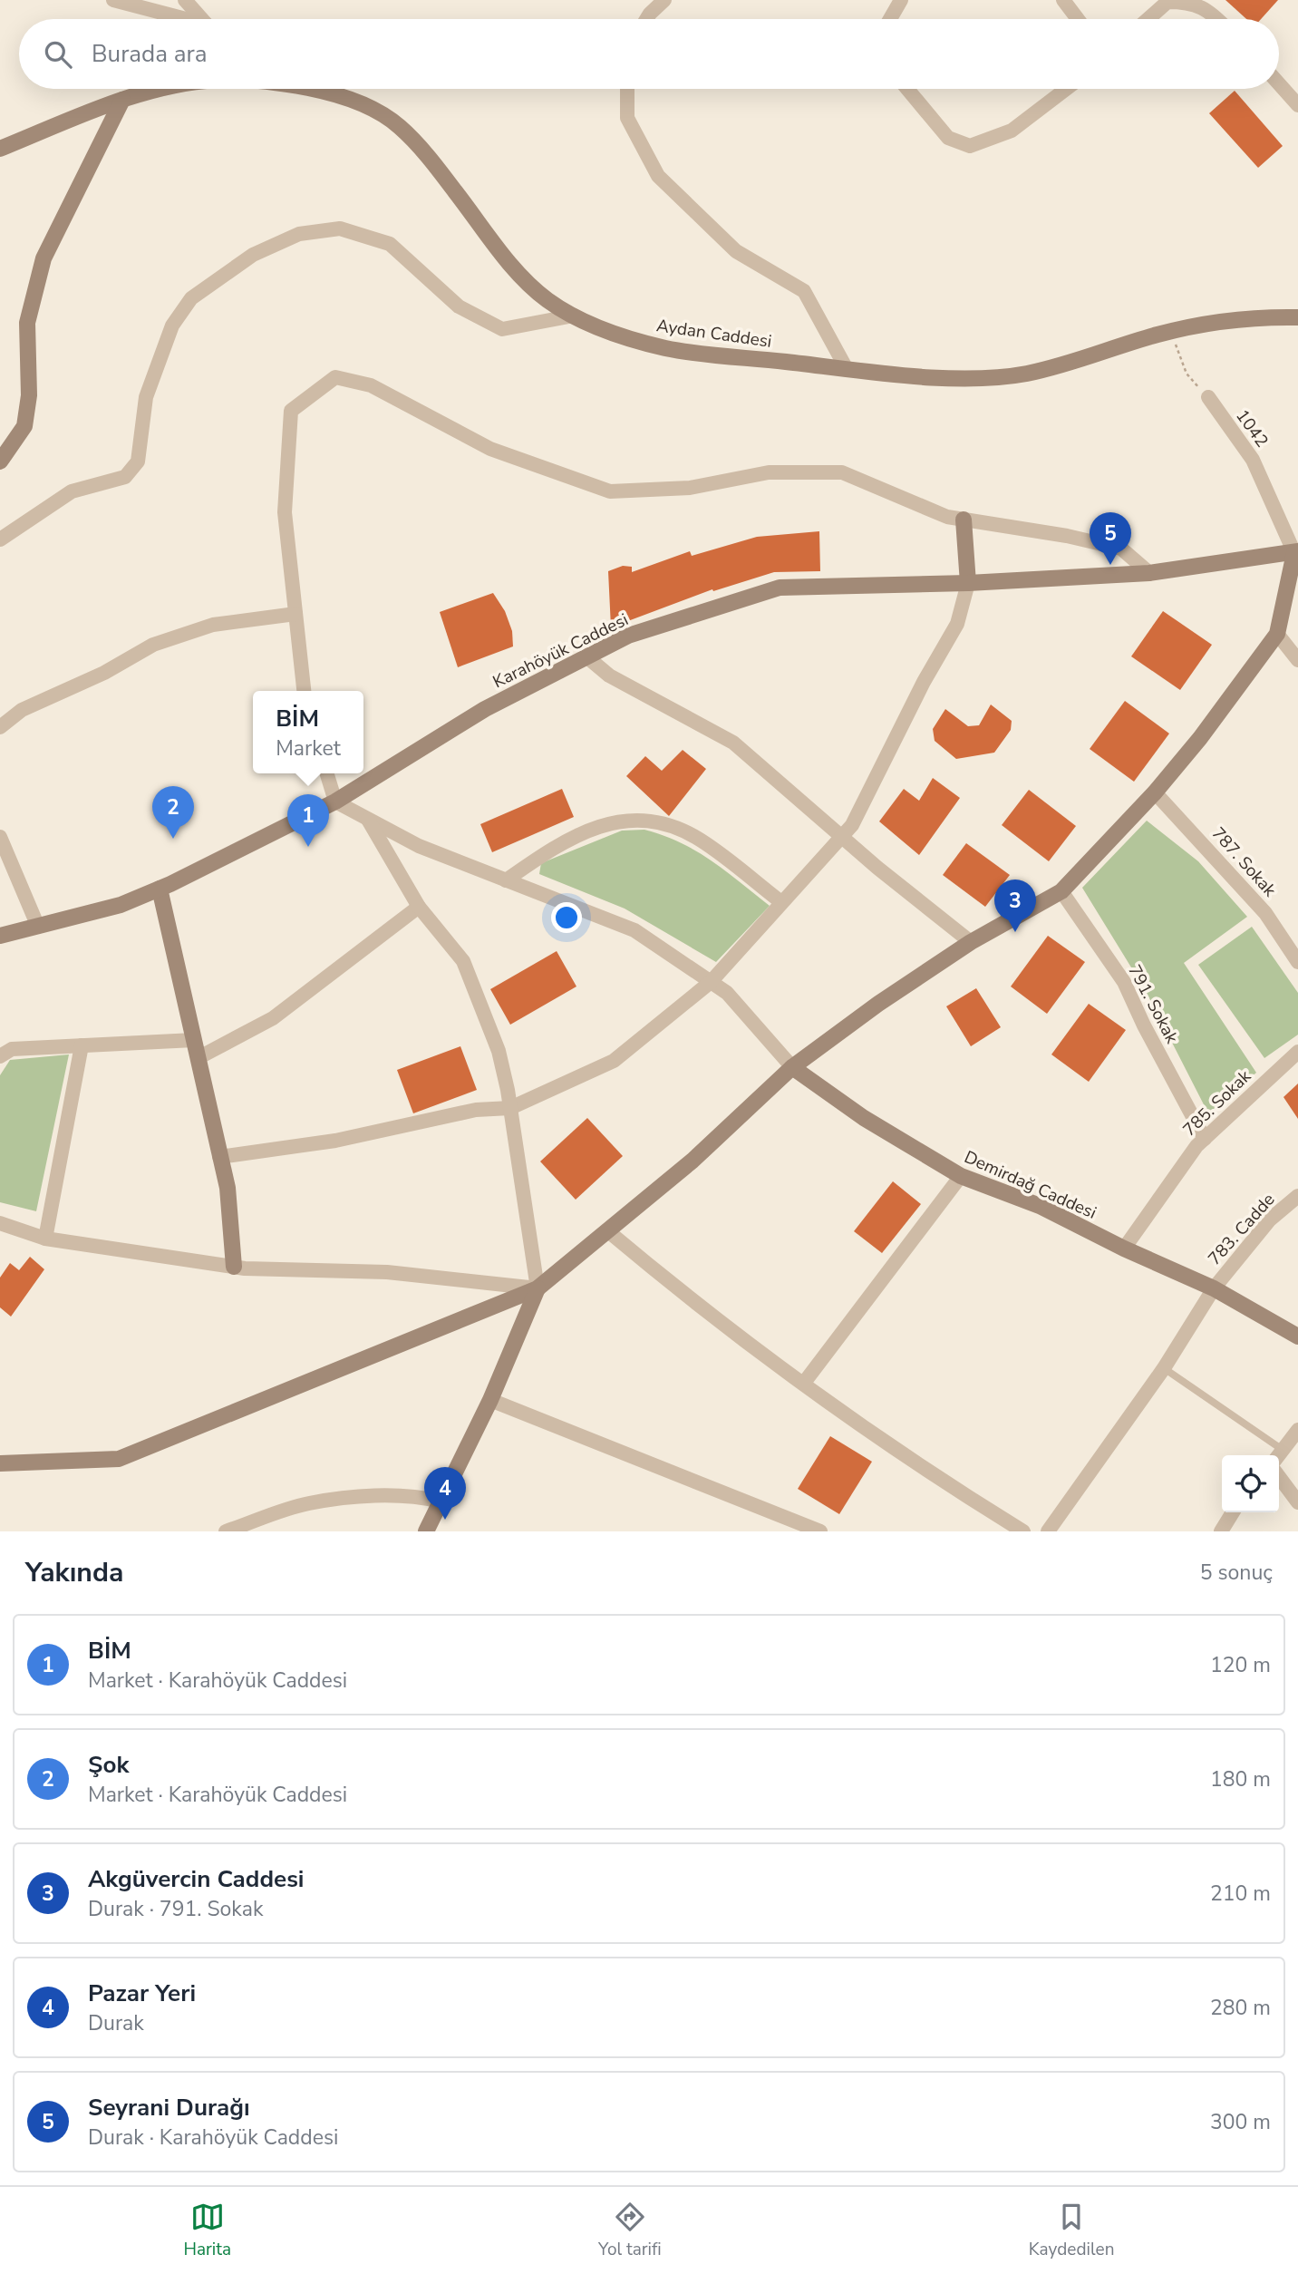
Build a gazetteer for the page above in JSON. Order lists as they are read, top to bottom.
{
  "streets": {
    "street": [
      "Aydan Caddesi",
      "1042",
      "Karahöyük Caddesi",
      "787. Sokak",
      "791. Sokak",
      "785. Sokak",
      "Demirdağ Caddesi",
      "783. Cadde"
    ]
  },
  "crossings": [
    ["1042", "Karahöyük Caddesi"],
    ["791. Sokak", "785. Sokak"],
    ["785. Sokak", "Demirdağ Caddesi"],
    ["Demirdağ Caddesi", "783. Cadde"]
  ],
  "page": {
    "search": "Burada ara",
    "pins": [
      "5",
      "2",
      "1",
      "3",
      "4"
    ],
    "popup": ["BİM", "Market"],
    "heading": ["Yakında", "5 sonuç"],
    "list": [
      {
        "mark": "1",
        "name": "BİM",
        "note": "Market · Karahöyük Caddesi",
        "value": "120 m"
      },
      {
        "mark": "2",
        "name": "Şok",
        "note": "Market · Karahöyük Caddesi",
        "value": "180 m"
      },
      {
        "mark": "3",
        "name": "Akgüvercin Caddesi",
        "note": "Durak · 791. Sokak",
        "value": "210 m"
      },
      {
        "mark": "4",
        "name": "Pazar Yeri",
        "note": "Durak",
        "value": "280 m"
      },
      {
        "mark": "5",
        "name": "Seyrani Durağı",
        "note": "Durak · Karahöyük Caddesi",
        "value": "300 m"
      }
    ],
    "nav": ["Harita", "Yol tarifi", "Kaydedilen"]
  }
}
